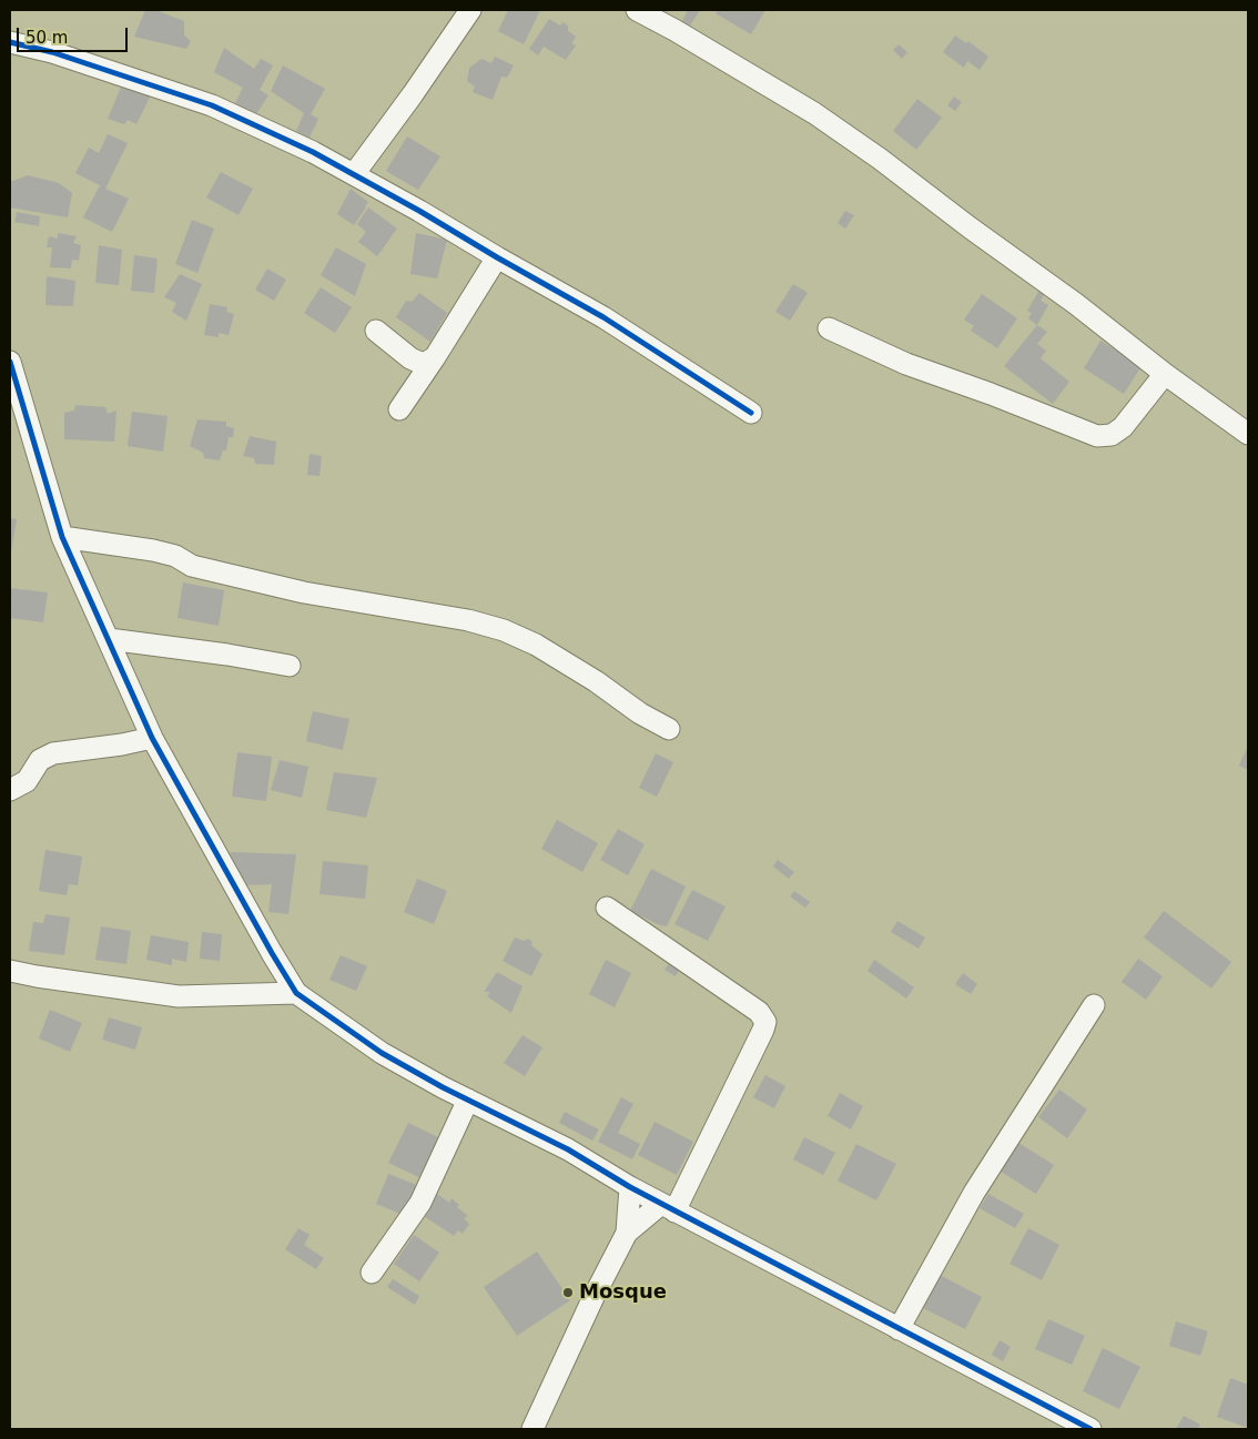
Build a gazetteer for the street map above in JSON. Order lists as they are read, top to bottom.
{
  "places": ["Mosque"],
  "scale_bar": "50 m"
}
